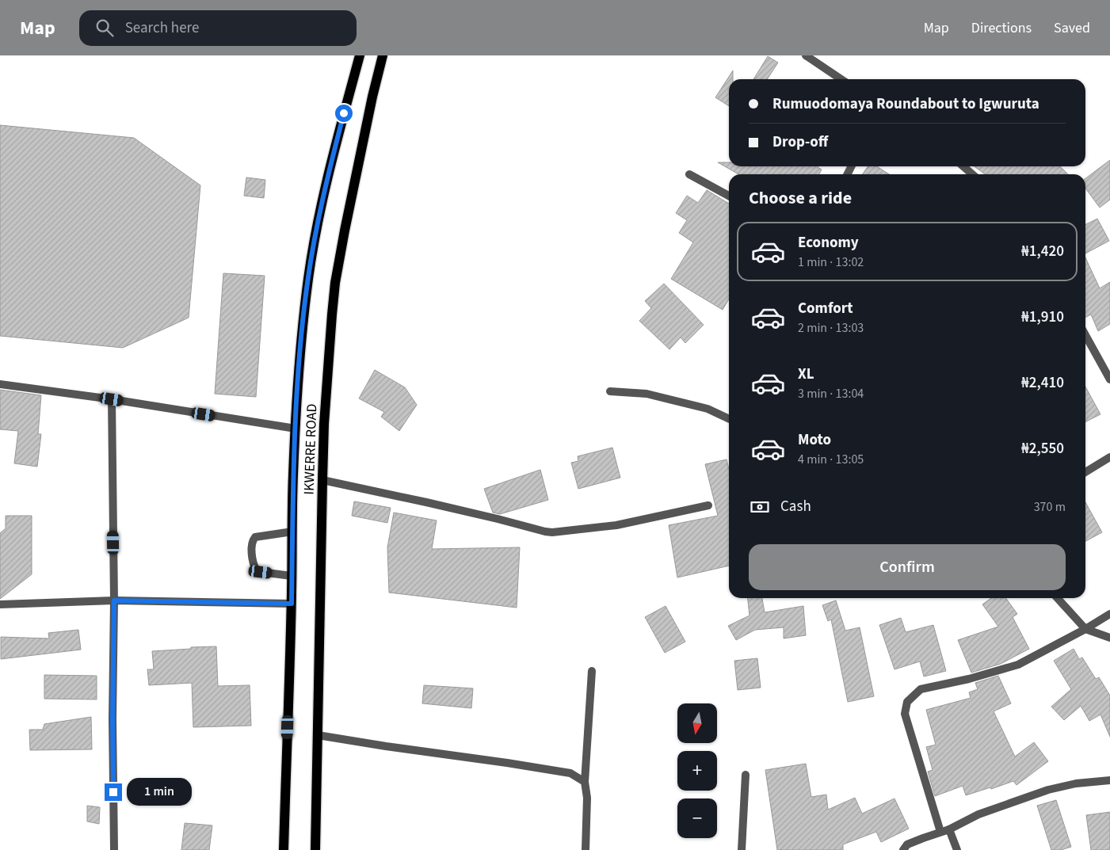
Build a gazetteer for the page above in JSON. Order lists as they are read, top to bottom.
{
  "streets": {
    "main road": ["IKWERRE ROAD"]
  },
  "north": "bottom",
  "page": {
    "header": "Map",
    "search": "Search here",
    "nav": ["Map", "Directions", "Saved"],
    "banner": ["Rumuodomaya Roundabout to Igwuruta", "Drop-off"],
    "heading": "Choose a ride",
    "list": [
      {
        "name": "Economy",
        "note": "1 min · 13:02",
        "value": "₦1,420"
      },
      {
        "name": "Comfort",
        "note": "2 min · 13:03",
        "value": "₦1,910"
      },
      {
        "name": "XL",
        "note": "3 min · 13:04",
        "value": "₦2,410"
      },
      {
        "name": "Moto",
        "note": "4 min · 13:05",
        "value": "₦2,550"
      }
    ],
    "pay": ["Cash", "370 m"],
    "buttons": "Confirm",
    "map_buttons": ["+", "−"],
    "bubble": "1 min"
  }
}
